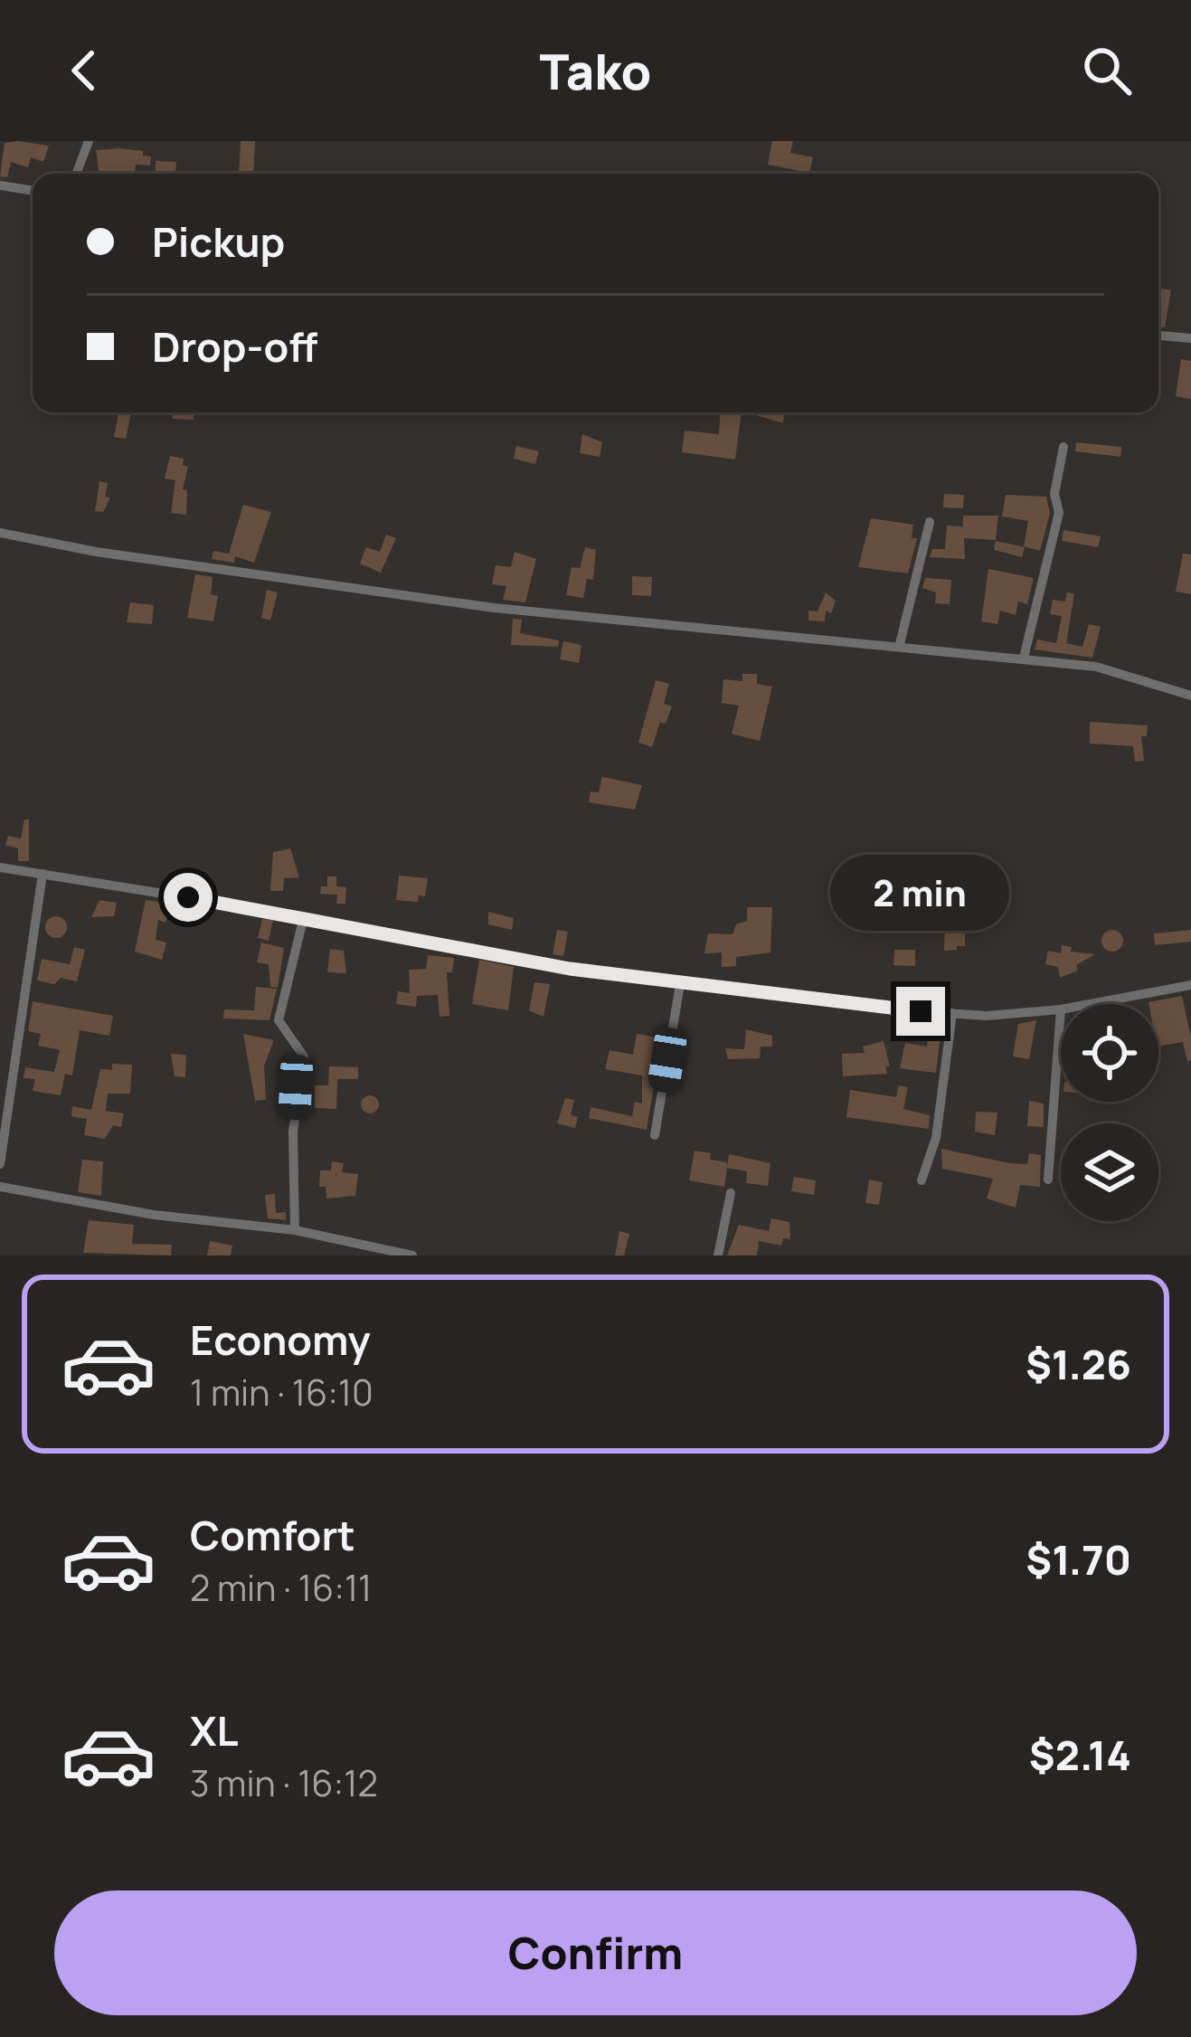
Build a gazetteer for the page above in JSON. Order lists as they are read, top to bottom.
{
  "page": {
    "header": "Tako",
    "banner": ["Pickup", "Drop-off"],
    "bubble": "2 min",
    "list": [
      {
        "name": "Economy",
        "note": "1 min · 16:10",
        "value": "$1.26"
      },
      {
        "name": "Comfort",
        "note": "2 min · 16:11",
        "value": "$1.70"
      },
      {
        "name": "XL",
        "note": "3 min · 16:12",
        "value": "$2.14"
      }
    ],
    "buttons": "Confirm"
  }
}
